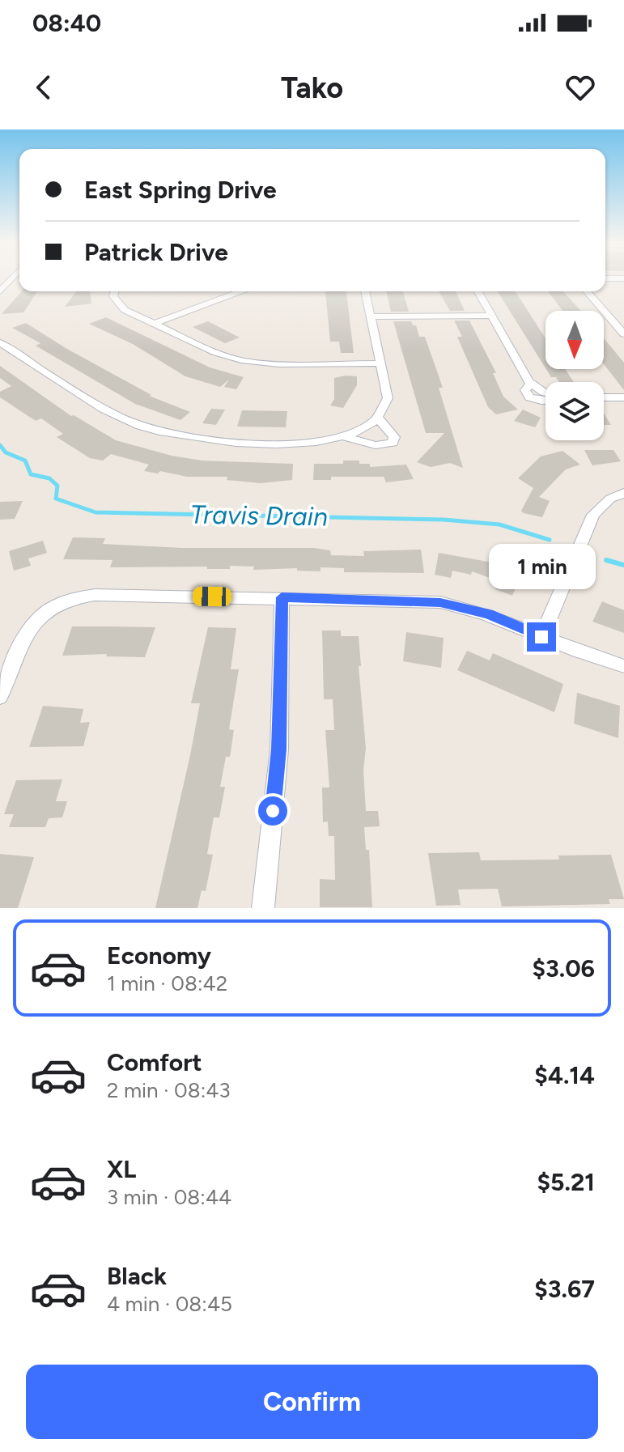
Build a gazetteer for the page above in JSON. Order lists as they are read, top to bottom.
{
  "water": ["Travis Drain"],
  "north": "bottom",
  "page": {
    "status": "08:40",
    "header": "Tako",
    "banner": ["East Spring Drive", "Patrick Drive"],
    "bubble": "1 min",
    "list": [
      {
        "name": "Economy",
        "note": "1 min · 08:42",
        "value": "$3.06"
      },
      {
        "name": "Comfort",
        "note": "2 min · 08:43",
        "value": "$4.14"
      },
      {
        "name": "XL",
        "note": "3 min · 08:44",
        "value": "$5.21"
      },
      {
        "name": "Black",
        "note": "4 min · 08:45",
        "value": "$3.67"
      }
    ],
    "buttons": "Confirm"
  }
}
